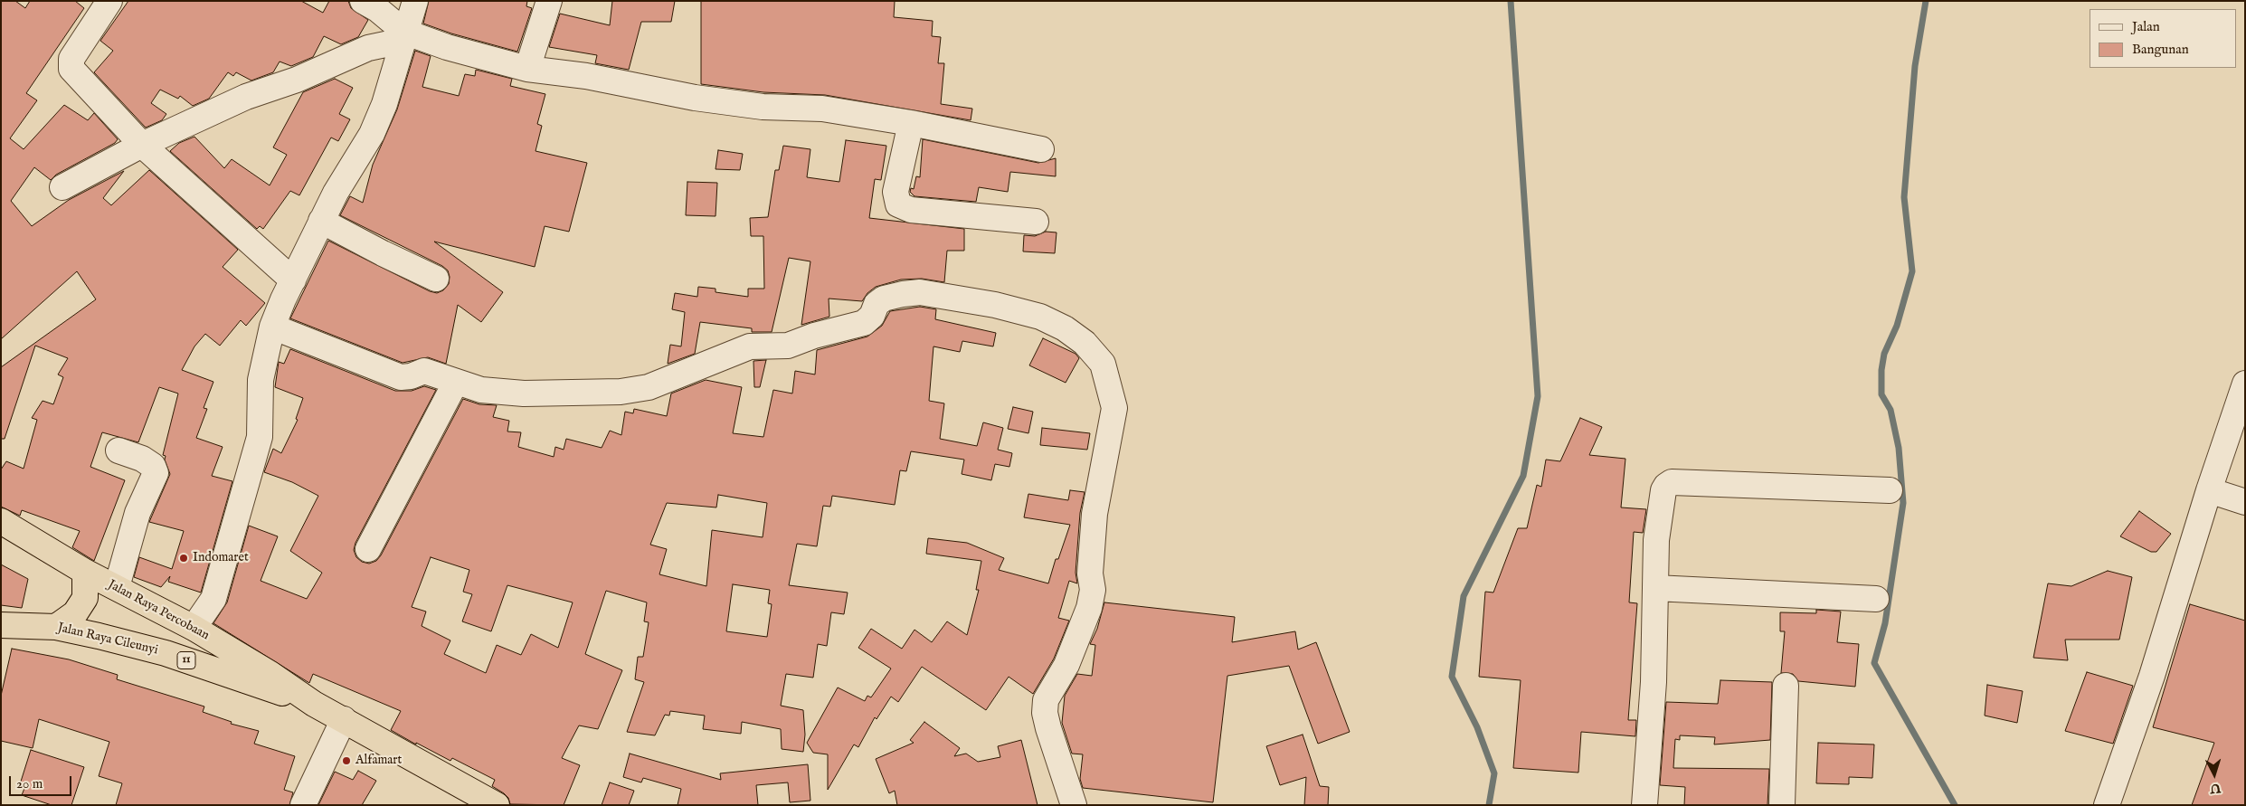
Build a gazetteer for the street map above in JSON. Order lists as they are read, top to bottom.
{
  "streets": {
    "highway": ["Jalan Raya Percobaan", "Jalan Raya Cileunyi", "11"]
  },
  "crossings": [
    ["Jalan Raya Percobaan", "Jalan Raya Cileunyi"],
    ["Jalan Raya Percobaan", "11"],
    ["Jalan Raya Cileunyi", "11"]
  ],
  "places": ["Indomaret", "Alfamart"],
  "legend": ["Jalan", "Bangunan"],
  "scale_bar": "20 m",
  "north": "bottom"
}
